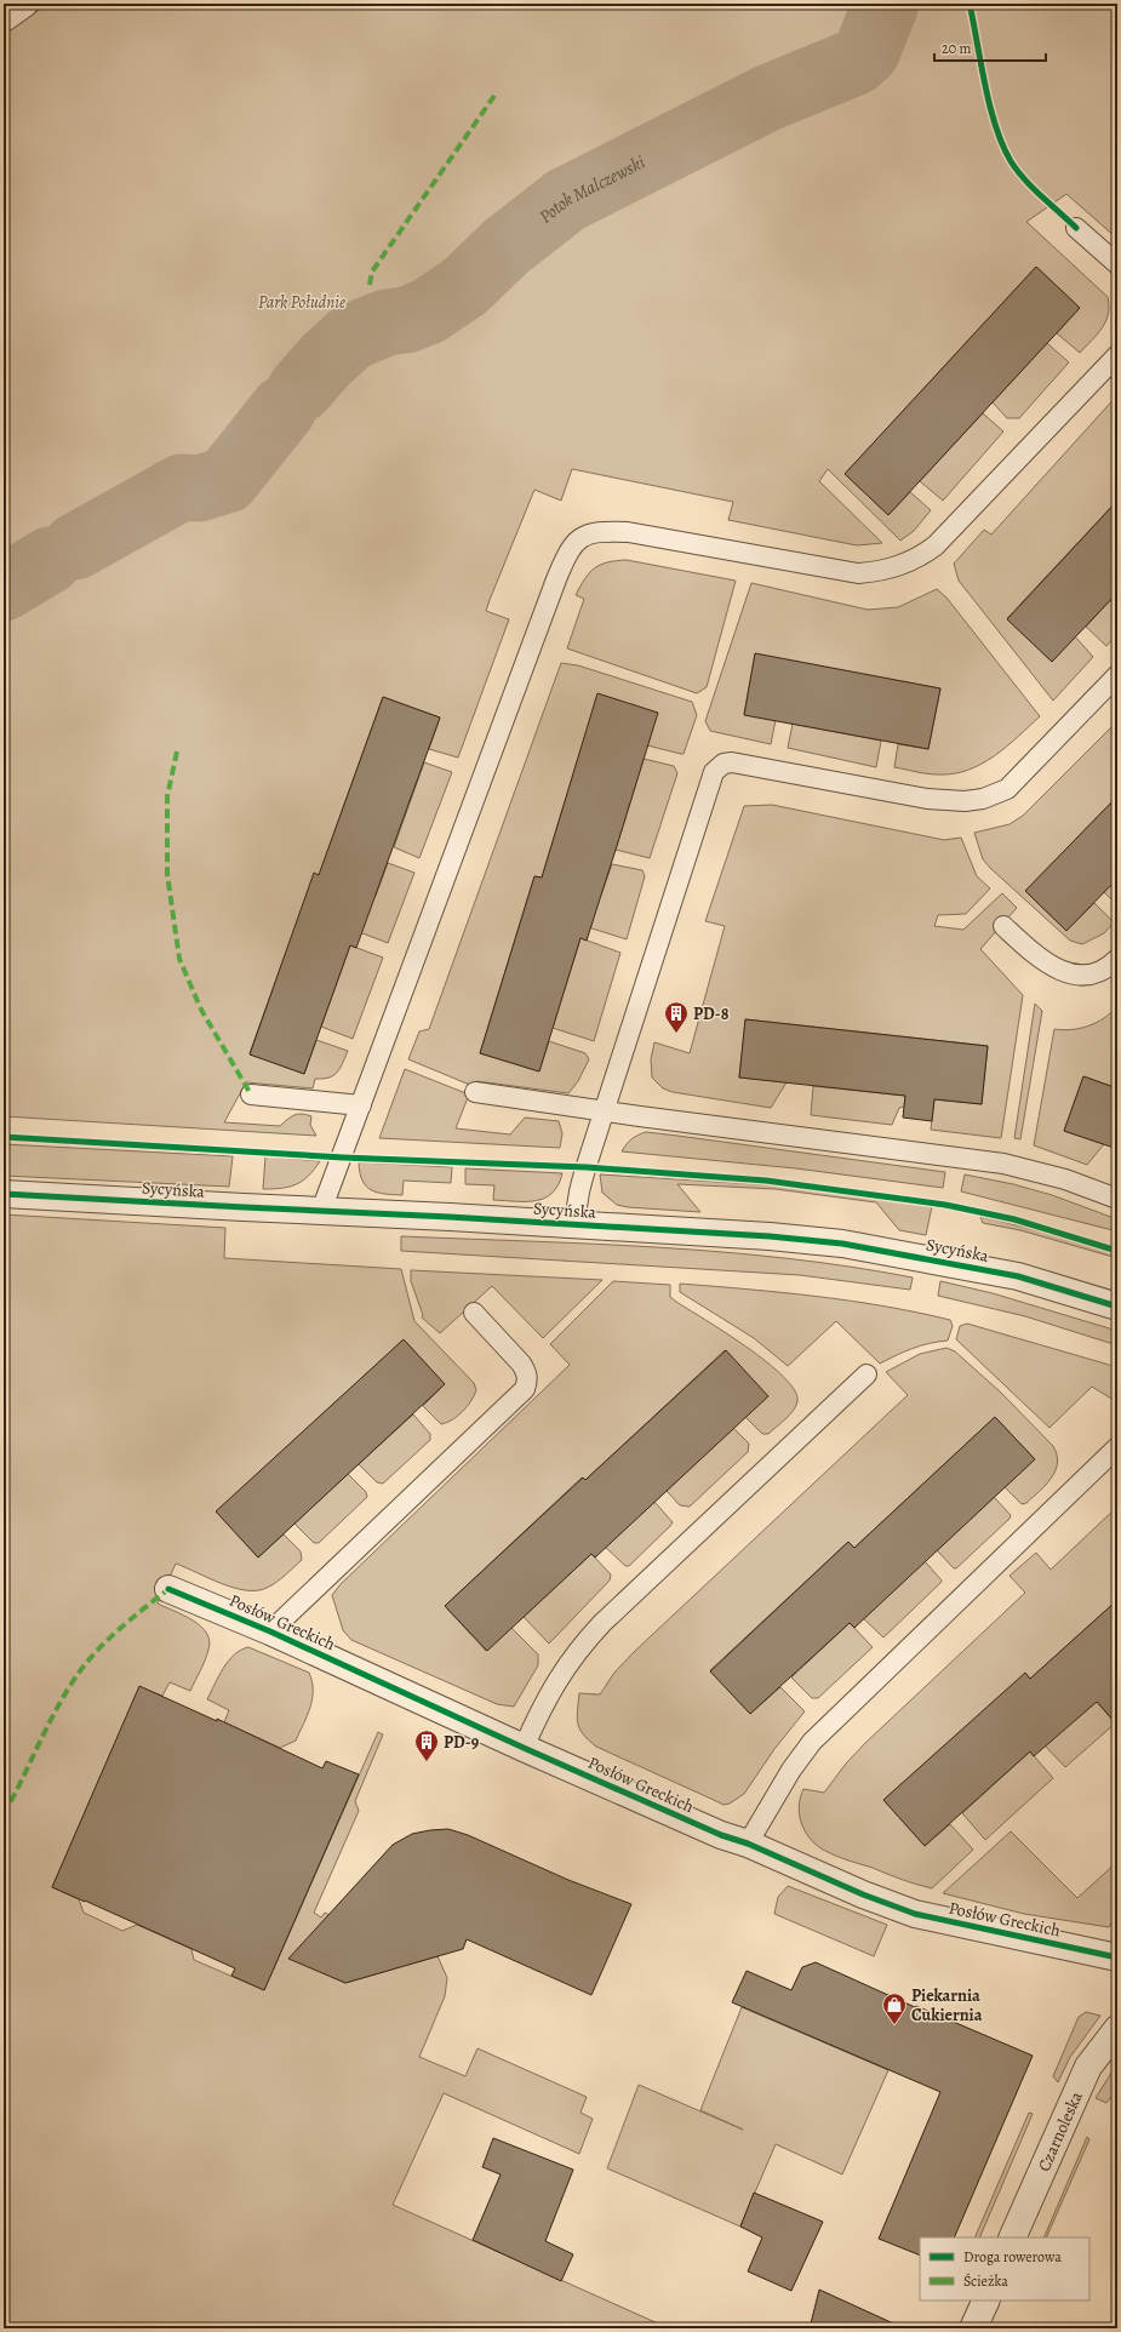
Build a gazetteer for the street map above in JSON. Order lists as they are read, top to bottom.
{
  "streets": {
    "street": ["Sycyńska", "Posłów Greckich", "Czarnoleska"]
  },
  "water": ["Potok Malczewski"],
  "parks": ["Park Południe"],
  "places": {
    "building": ["PD-8", "PD-9"],
    "shop": ["Piekarnia Cukiernia"]
  },
  "legend": ["Droga rowerowa", "Ścieżka"],
  "scale_bar": "20 m"
}
